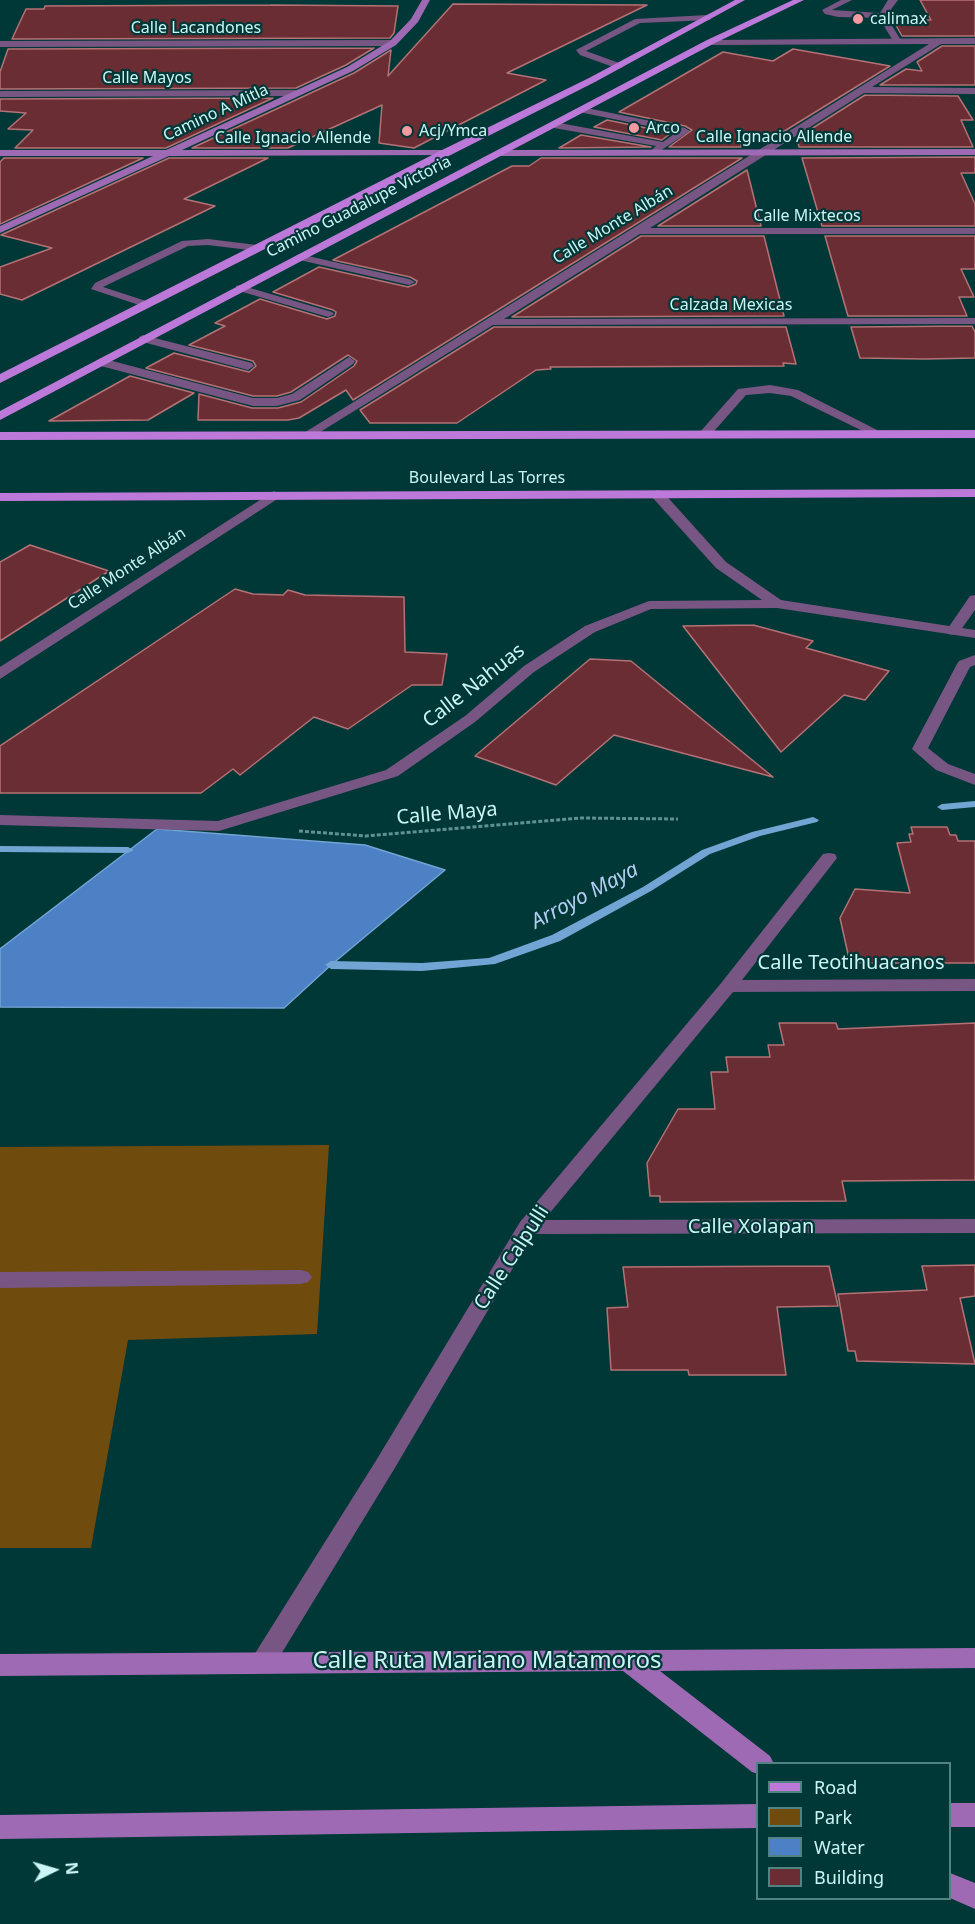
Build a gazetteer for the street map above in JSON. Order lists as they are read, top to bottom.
{
  "streets": {
    "main road": ["Camino Guadalupe Victoria", "Boulevard Las Torres"],
    "street": [
      "Calle Lacandones",
      "Calle Mayos",
      "Camino A Mitla",
      "Calle Ignacio Allende",
      "Calle Mixtecos",
      "Calle Monte Albán",
      "Calzada Mexicas",
      "Calle Nahuas",
      "Calle Teotihuacanos",
      "Calle Xolapan",
      "Calle Calpulli",
      "Calle Ruta Mariano Matamoros"
    ],
    "path": ["Calle Maya"]
  },
  "crossings": [
    ["Calle Lacandones", "Camino A Mitla"],
    ["Calle Mayos", "Camino A Mitla"],
    ["Camino A Mitla", "Calle Ignacio Allende"],
    ["Calle Ignacio Allende", "Camino Guadalupe Victoria"],
    ["Calle Ignacio Allende", "Calle Monte Albán"],
    ["Calle Mixtecos", "Calle Monte Albán"],
    ["Calle Monte Albán", "Calzada Mexicas"],
    ["Calle Monte Albán", "Boulevard Las Torres"],
    ["Calle Teotihuacanos", "Calle Calpulli"],
    ["Calle Xolapan", "Calle Calpulli"],
    ["Calle Calpulli", "Calle Ruta Mariano Matamoros"]
  ],
  "water": ["Arroyo Maya"],
  "places": ["calimax", "Arco", "Acj/Ymca"],
  "legend": [
    "Road",
    "Park",
    "Water",
    "Building"
  ],
  "north": "right"
}
